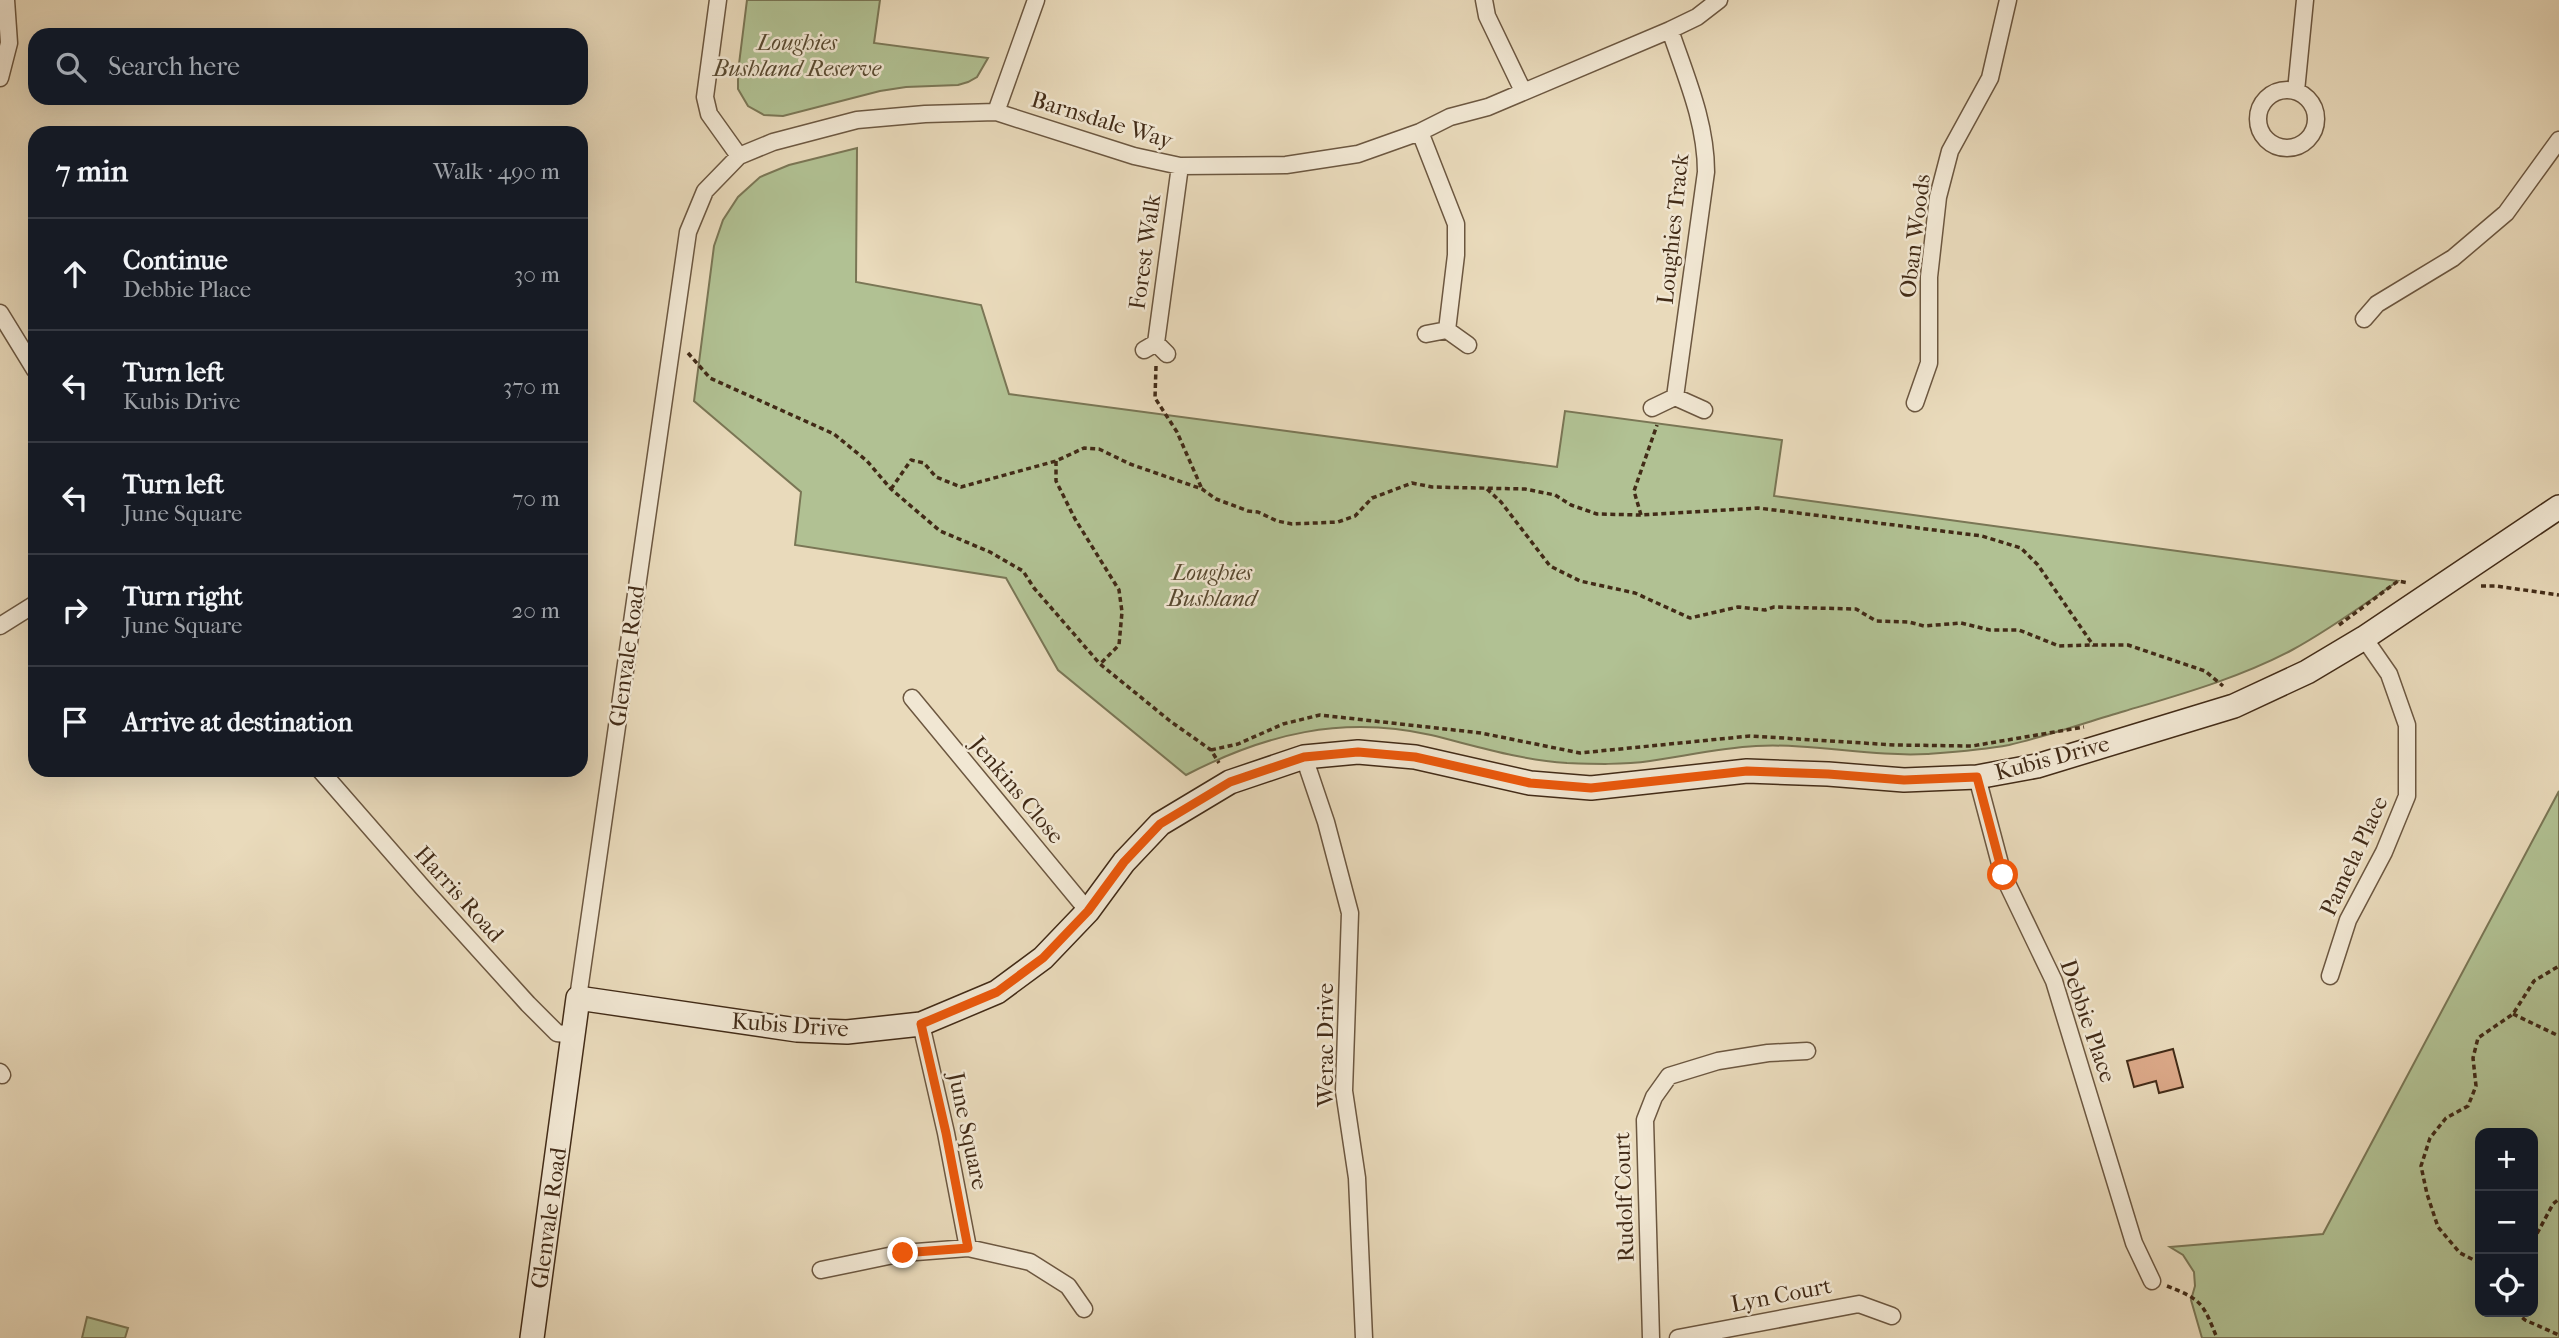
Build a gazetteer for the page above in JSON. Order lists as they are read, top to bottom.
{
  "streets": {
    "street": [
      "Barnsdale Way",
      "Loughies Track",
      "Oban Woods",
      "Forest Walk",
      "Glenvale Road",
      "Kubis Drive",
      "Jenkins Close",
      "Pamela Place",
      "Harris Road",
      "Debbie Place",
      "Werac Drive",
      "June Square",
      "Rudolf Court",
      "Lyn Court"
    ]
  },
  "crossings": [
    ["Barnsdale Way", "Loughies Track"],
    ["Barnsdale Way", "Forest Walk"],
    ["Barnsdale Way", "Glenvale Road"],
    ["Glenvale Road", "Kubis Drive"],
    ["Glenvale Road", "Harris Road"],
    ["Kubis Drive", "Jenkins Close"],
    ["Kubis Drive", "Pamela Place"],
    ["Kubis Drive", "Debbie Place"],
    ["Kubis Drive", "Werac Drive"],
    ["Kubis Drive", "June Square"]
  ],
  "parks": ["Loughies Bushland Reserve", "Loughies Bushland"],
  "page": {
    "search": "Search here",
    "heading": ["7 min", "Walk · 490 m"],
    "list": [
      ["Continue", "Debbie Place", "30 m"],
      ["Turn left", "Kubis Drive", "370 m"],
      ["Turn left", "June Square", "70 m"],
      ["Turn right", "June Square", "20 m"],
      "Arrive at destination"
    ],
    "map_buttons": ["+", "−"]
  }
}
